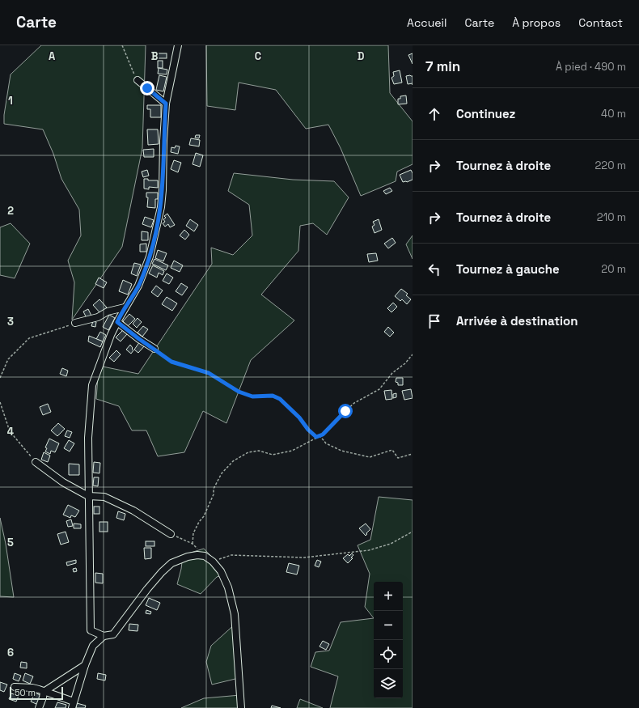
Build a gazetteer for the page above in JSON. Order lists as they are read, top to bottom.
{
  "scale_bar": "50 m",
  "page": {
    "header": "Carte",
    "nav": [
      "Accueil",
      "Carte",
      "À propos",
      "Contact"
    ],
    "heading": ["7 min", "À pied · 490 m"],
    "list": [
      ["Continuez", "40 m"],
      ["Tournez à droite", "220 m"],
      ["Tournez à droite", "210 m"],
      ["Tournez à gauche", "20 m"],
      "Arrivée à destination"
    ],
    "map_buttons": ["+", "−"],
    "scale": "50 m"
  },
  "grid": {
    "columns": [
      "A",
      "B",
      "C",
      "D"
    ],
    "rows": [
      "1",
      "2",
      "3",
      "4",
      "5",
      "6"
    ]
  }
}
